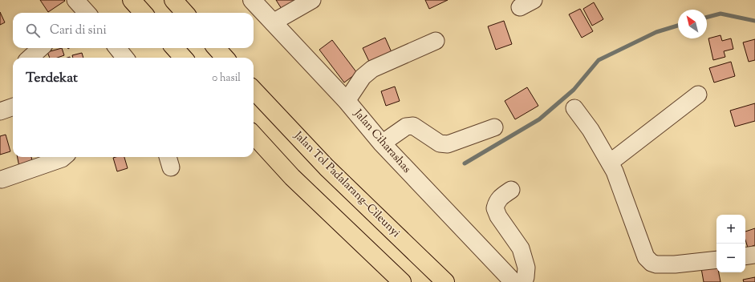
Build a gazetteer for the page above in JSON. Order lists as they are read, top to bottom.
{
  "streets": {
    "highway": ["Jalan Tol Padalarang–Cileunyi"],
    "street": ["Jalan Ciharashas"]
  },
  "north": "top left",
  "page": {
    "search": "Cari di sini",
    "heading": ["Terdekat", "0 hasil"],
    "map_buttons": ["+", "−"]
  }
}
